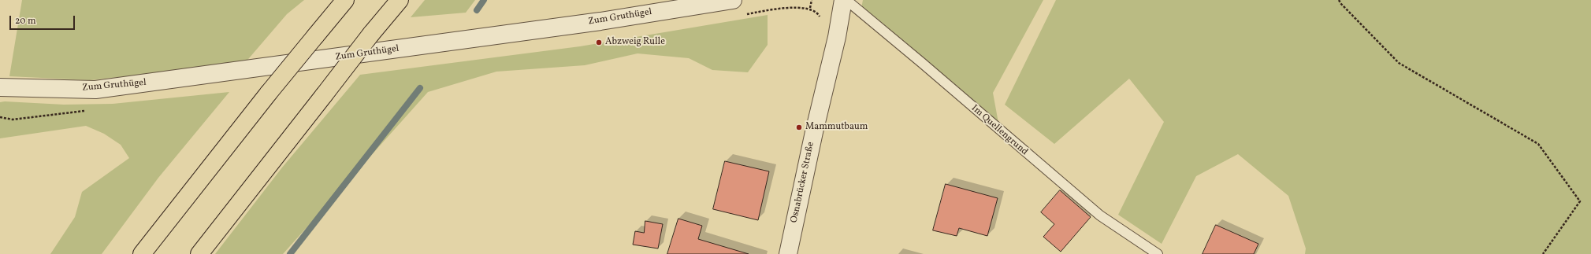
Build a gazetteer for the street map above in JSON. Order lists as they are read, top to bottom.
{
  "streets": {
    "street": ["Zum Gruthügel", "Osnabrücker Straße"],
    "lane": ["Im Quellengrund"]
  },
  "places": ["Abzweig Rulle", "Mammutbaum"],
  "scale_bar": "20 m"
}
